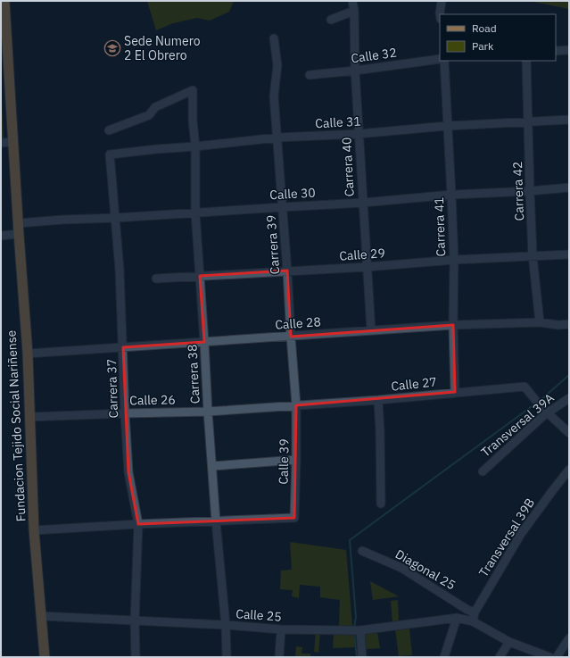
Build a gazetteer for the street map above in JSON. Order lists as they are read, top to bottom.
{
  "streets": {
    "main road": ["Fundacion Tejido Social Nariñense"],
    "street": [
      "Calle 32",
      "Calle 31",
      "Carrera 40",
      "Carrera 42",
      "Calle 30",
      "Carrera 41",
      "Carrera 39",
      "Calle 29",
      "Calle 28",
      "Carrera 38",
      "Calle 27",
      "Carrera 37",
      "Calle 26",
      "Transversal 39A",
      "Calle 39",
      "Transversal 39B",
      "Diagonal 25",
      "Calle 25"
    ]
  },
  "crossings": [
    ["Calle 32", "Carrera 40"],
    ["Calle 31", "Carrera 40"],
    ["Calle 31", "Carrera 42"],
    ["Calle 31", "Carrera 41"],
    ["Calle 31", "Carrera 39"],
    ["Calle 31", "Carrera 38"],
    ["Calle 31", "Carrera 37"],
    ["Carrera 40", "Calle 30"],
    ["Carrera 40", "Calle 29"],
    ["Carrera 40", "Calle 28"],
    ["Carrera 42", "Calle 30"],
    ["Carrera 42", "Calle 29"],
    ["Carrera 42", "Calle 28"],
    ["Calle 30", "Carrera 41"],
    ["Calle 30", "Carrera 39"],
    ["Calle 30", "Carrera 38"],
    ["Calle 30", "Carrera 37"],
    ["Calle 30", "Fundacion Tejido Social Nariñense"],
    ["Carrera 41", "Calle 29"],
    ["Carrera 41", "Calle 28"],
    ["Carrera 41", "Calle 27"],
    ["Carrera 39", "Calle 29"],
    ["Carrera 39", "Calle 28"],
    ["Carrera 39", "Calle 27"],
    ["Carrera 39", "Calle 26"],
    ["Carrera 39", "Calle 39"],
    ["Calle 29", "Carrera 38"],
    ["Calle 28", "Carrera 38"],
    ["Calle 28", "Carrera 37"],
    ["Calle 28", "Fundacion Tejido Social Nariñense"],
    ["Carrera 38", "Calle 26"],
    ["Carrera 38", "Calle 39"],
    ["Carrera 38", "Calle 25"],
    ["Calle 27", "Calle 26"],
    ["Calle 27", "Transversal 39A"],
    ["Calle 27", "Calle 39"],
    ["Carrera 37", "Calle 26"],
    ["Carrera 37", "Calle 25"],
    ["Calle 26", "Fundacion Tejido Social Nariñense"],
    ["Calle 26", "Calle 39"],
    ["Fundacion Tejido Social Nariñense", "Calle 25"],
    ["Transversal 39B", "Diagonal 25"],
    ["Transversal 39B", "Calle 25"]
  ],
  "places": {
    "school or university": ["Sede Numero 2 El Obrero"]
  },
  "legend": ["Road", "Park"]
}
